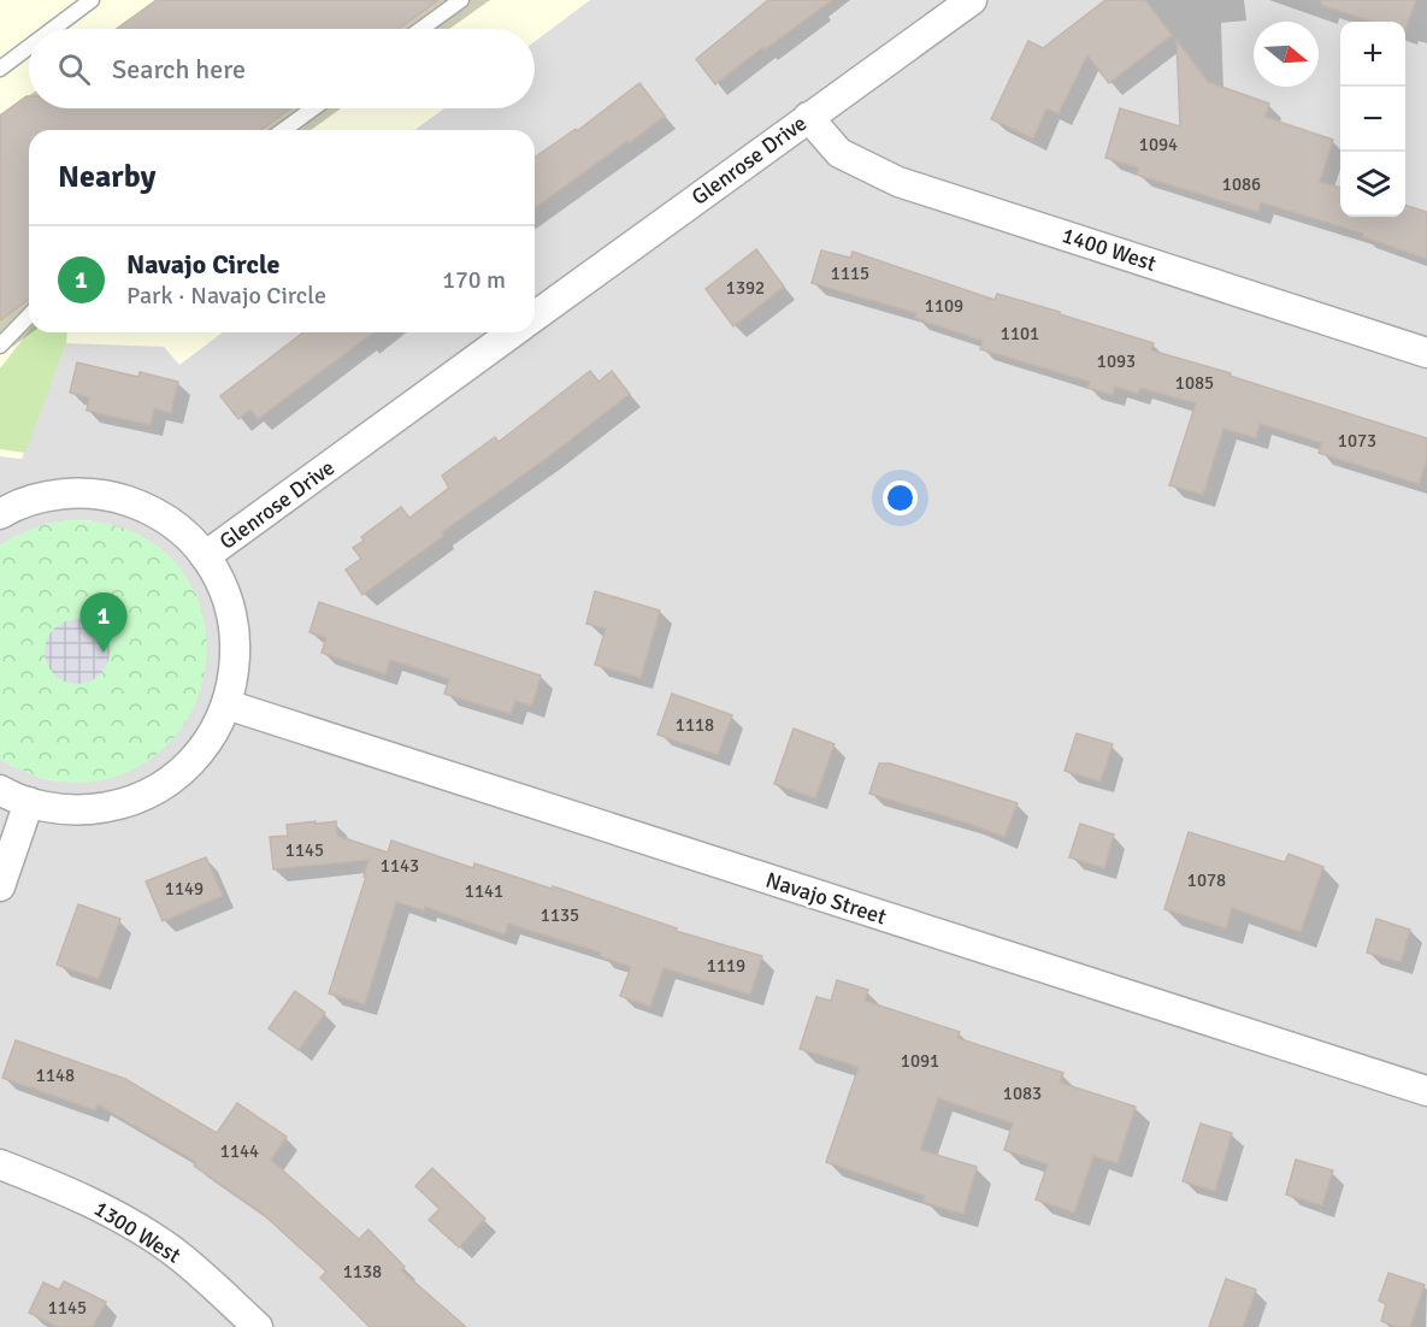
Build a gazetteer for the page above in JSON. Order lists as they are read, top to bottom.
{
  "streets": {
    "street": [
      "Glenrose Drive",
      "1400 West",
      "Navajo Street",
      "1300 West"
    ]
  },
  "crossings": [
    ["Glenrose Drive", "1400 West"]
  ],
  "house_numbers": [
    "1094",
    "1086",
    "1115",
    "1392",
    "1109",
    "1101",
    "1093",
    "1085",
    "1073",
    "1118",
    "1145",
    "1143",
    "1078",
    "1149",
    "1141",
    "1135",
    "1119",
    "1091",
    "1148",
    "1083",
    "1144",
    "1138",
    "1145"
  ],
  "north": "right",
  "page": {
    "map_buttons": ["+", "−"],
    "search": "Search here",
    "heading": "Nearby",
    "list": [
      {
        "mark": "1",
        "name": "Navajo Circle",
        "note": "Park · Navajo Circle",
        "value": "170 m"
      }
    ],
    "pins": "1"
  }
}
